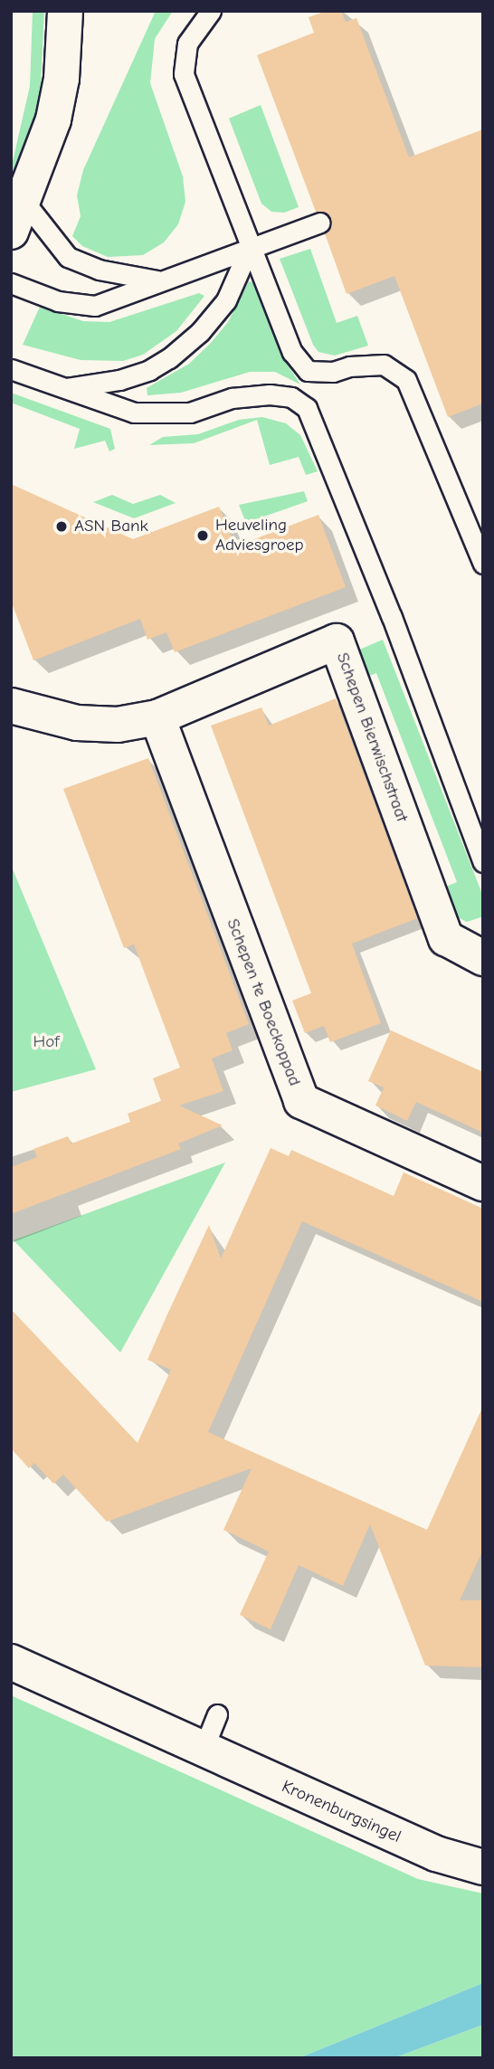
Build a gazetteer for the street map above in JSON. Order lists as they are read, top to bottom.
{
  "streets": {
    "street": ["Schepen Bierwischstraat", "Schepen te Boeckoppad", "Kronenburgsingel"]
  },
  "crossings": [
    ["Schepen Bierwischstraat", "Schepen te Boeckoppad"]
  ],
  "parks": ["Hof"],
  "places": ["ASN Bank", "Heuveling Adviesgroep"]
}
